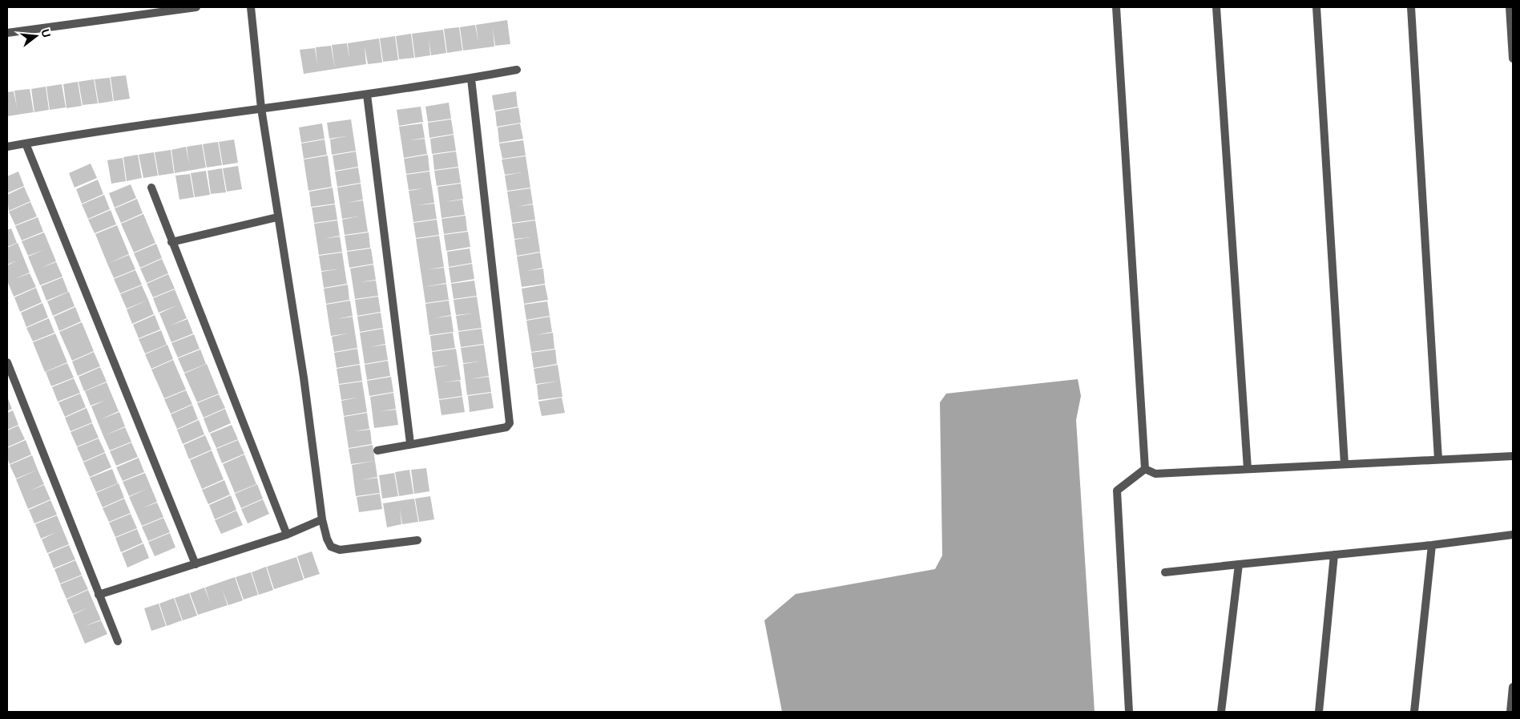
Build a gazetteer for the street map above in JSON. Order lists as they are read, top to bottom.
{
  "north": "right"
}
